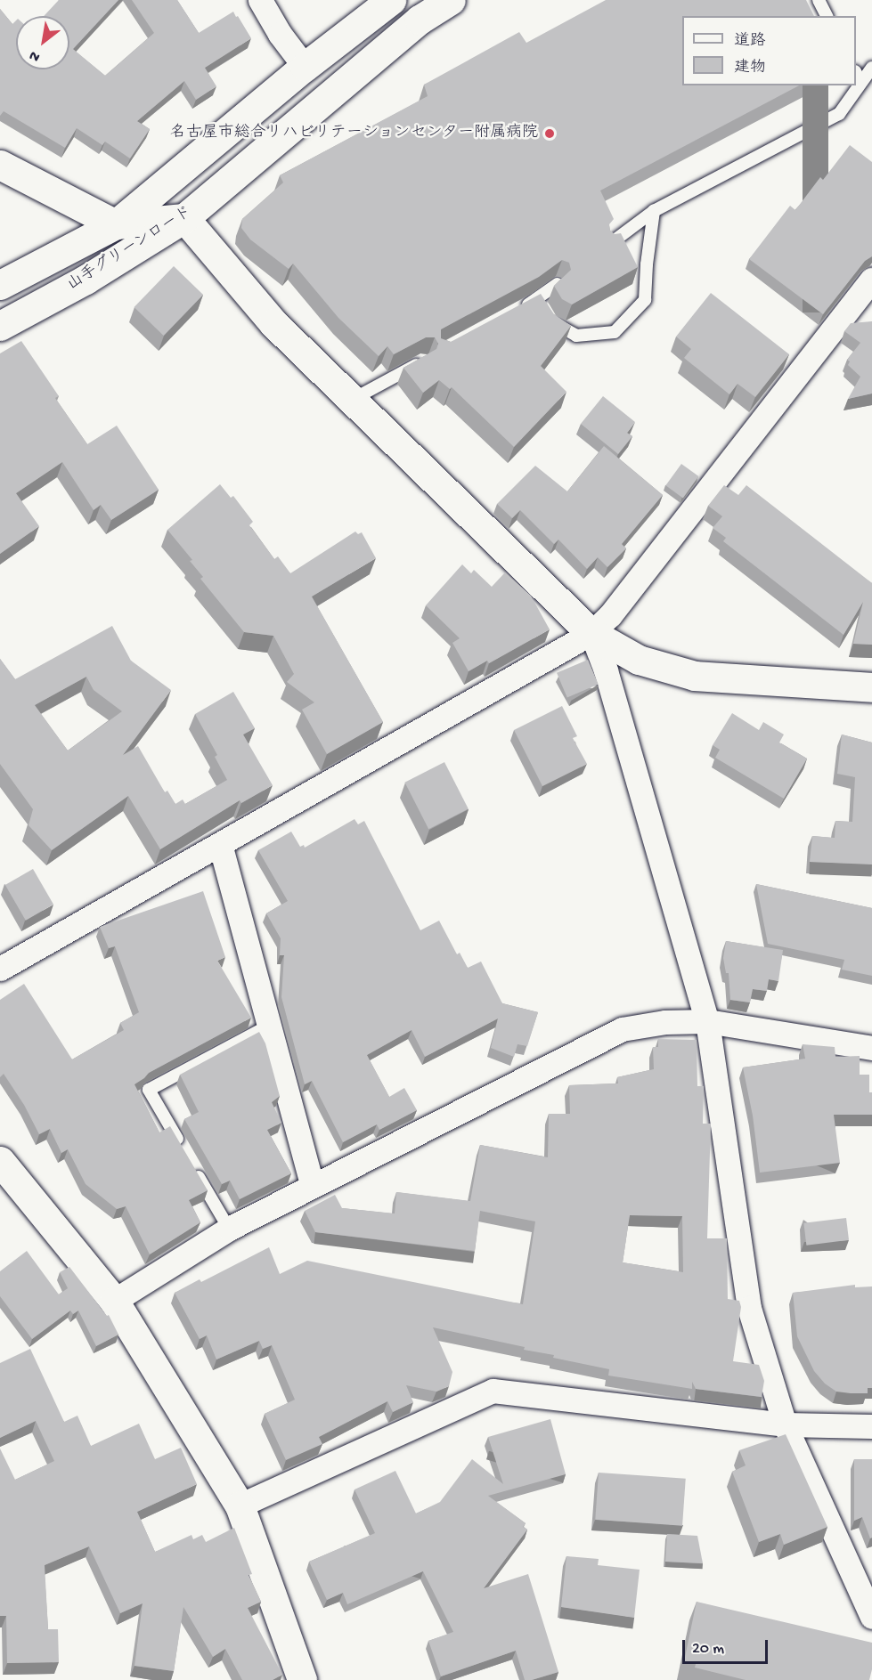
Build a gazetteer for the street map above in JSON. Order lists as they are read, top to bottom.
{
  "streets": {
    "street": ["山手グリーンロード"]
  },
  "places": ["名古屋市総合リハビリテーションセンター附属病院"],
  "legend": ["道路", "建物"],
  "scale_bar": "20 m",
  "north": "bottom left"
}
